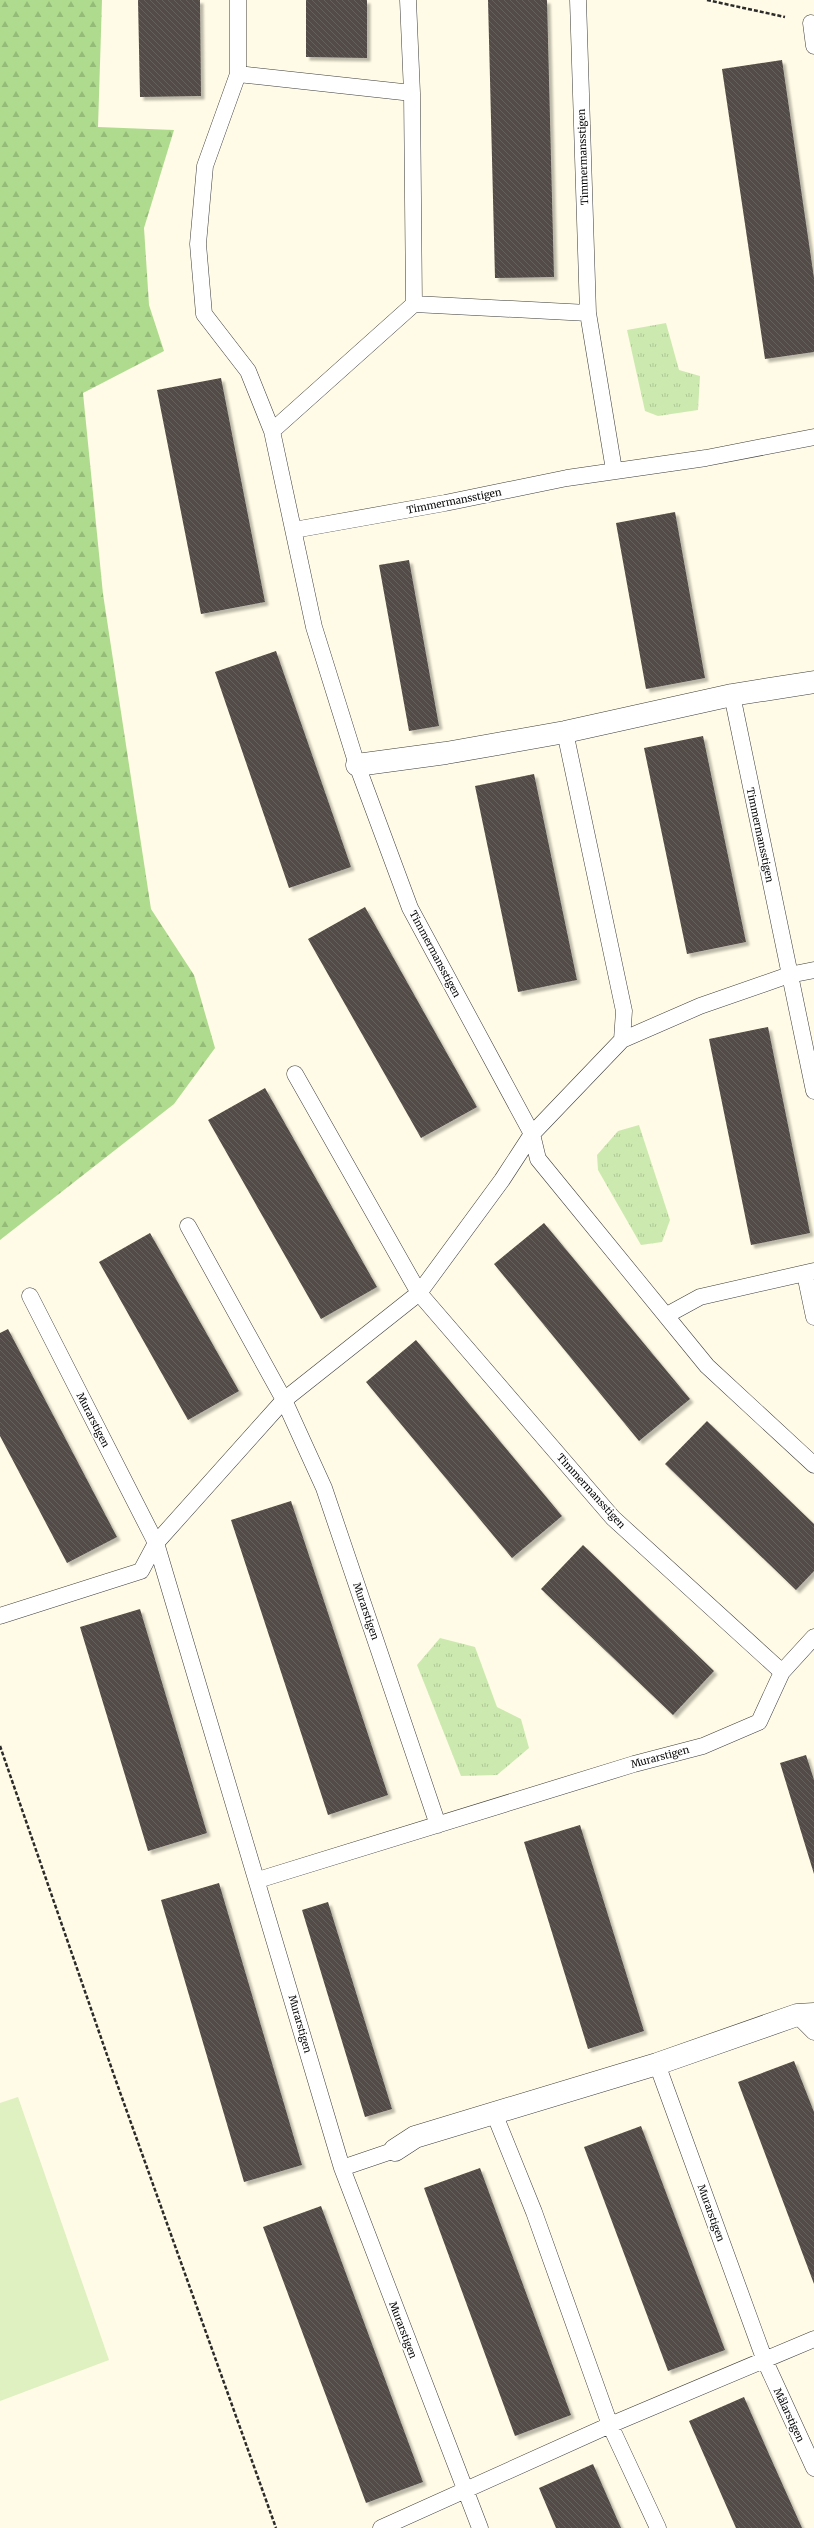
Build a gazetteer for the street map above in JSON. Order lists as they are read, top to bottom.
{
  "streets": {
    "lane": ["Timmermansstigen", "Murarstigen", "Målarstigen"]
  },
  "crossings": [
    ["Timmermansstigen", "Murarstigen"],
    ["Murarstigen", "Målarstigen"]
  ]
}
